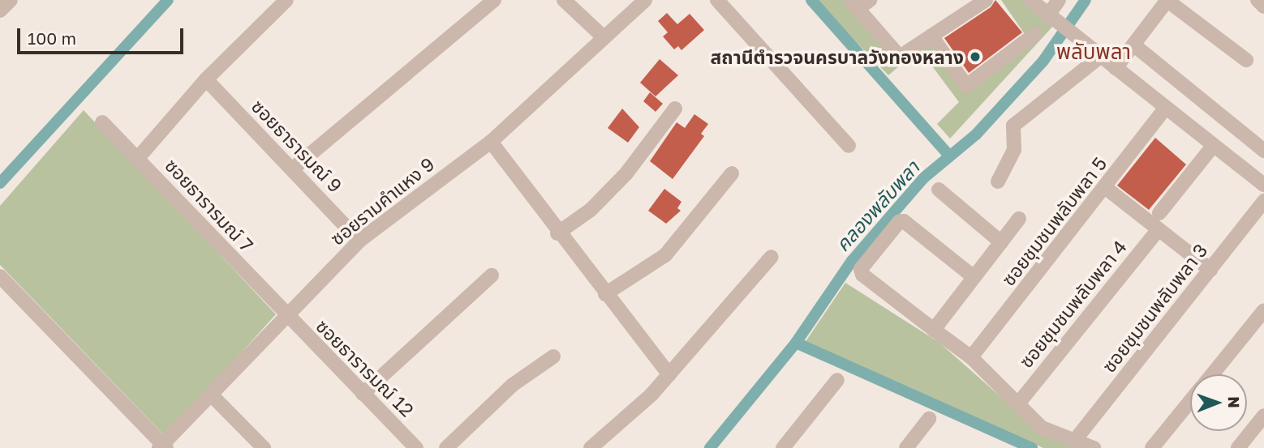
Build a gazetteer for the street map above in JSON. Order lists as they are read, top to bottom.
{
  "streets": {
    "street": [
      "ซอยธารารมณ์ 9",
      "ซอยรามคำแหง 9",
      "ซอยธารารมณ์ 7",
      "ซอยชุมชนพลับพลา 5",
      "ซอยชุมชนพลับพลา 4",
      "ซอยชุมชนพลับพลา 3",
      "ซอยธารารมณ์ 12"
    ]
  },
  "crossings": [
    ["ซอยธารารมณ์ 9", "ซอยรามคำแหง 9"],
    ["ซอยรามคำแหง 9", "ซอยธารารมณ์ 7"],
    ["ซอยรามคำแหง 9", "ซอยธารารมณ์ 12"],
    ["ซอยธารารมณ์ 7", "ซอยธารารมณ์ 12"]
  ],
  "districts": ["พลับพลา"],
  "water": ["คลองพลับพลา"],
  "places": ["สถานีตำรวจนครบาลวังทองหลาง"],
  "scale_bar": "100 m",
  "north": "right"
}
